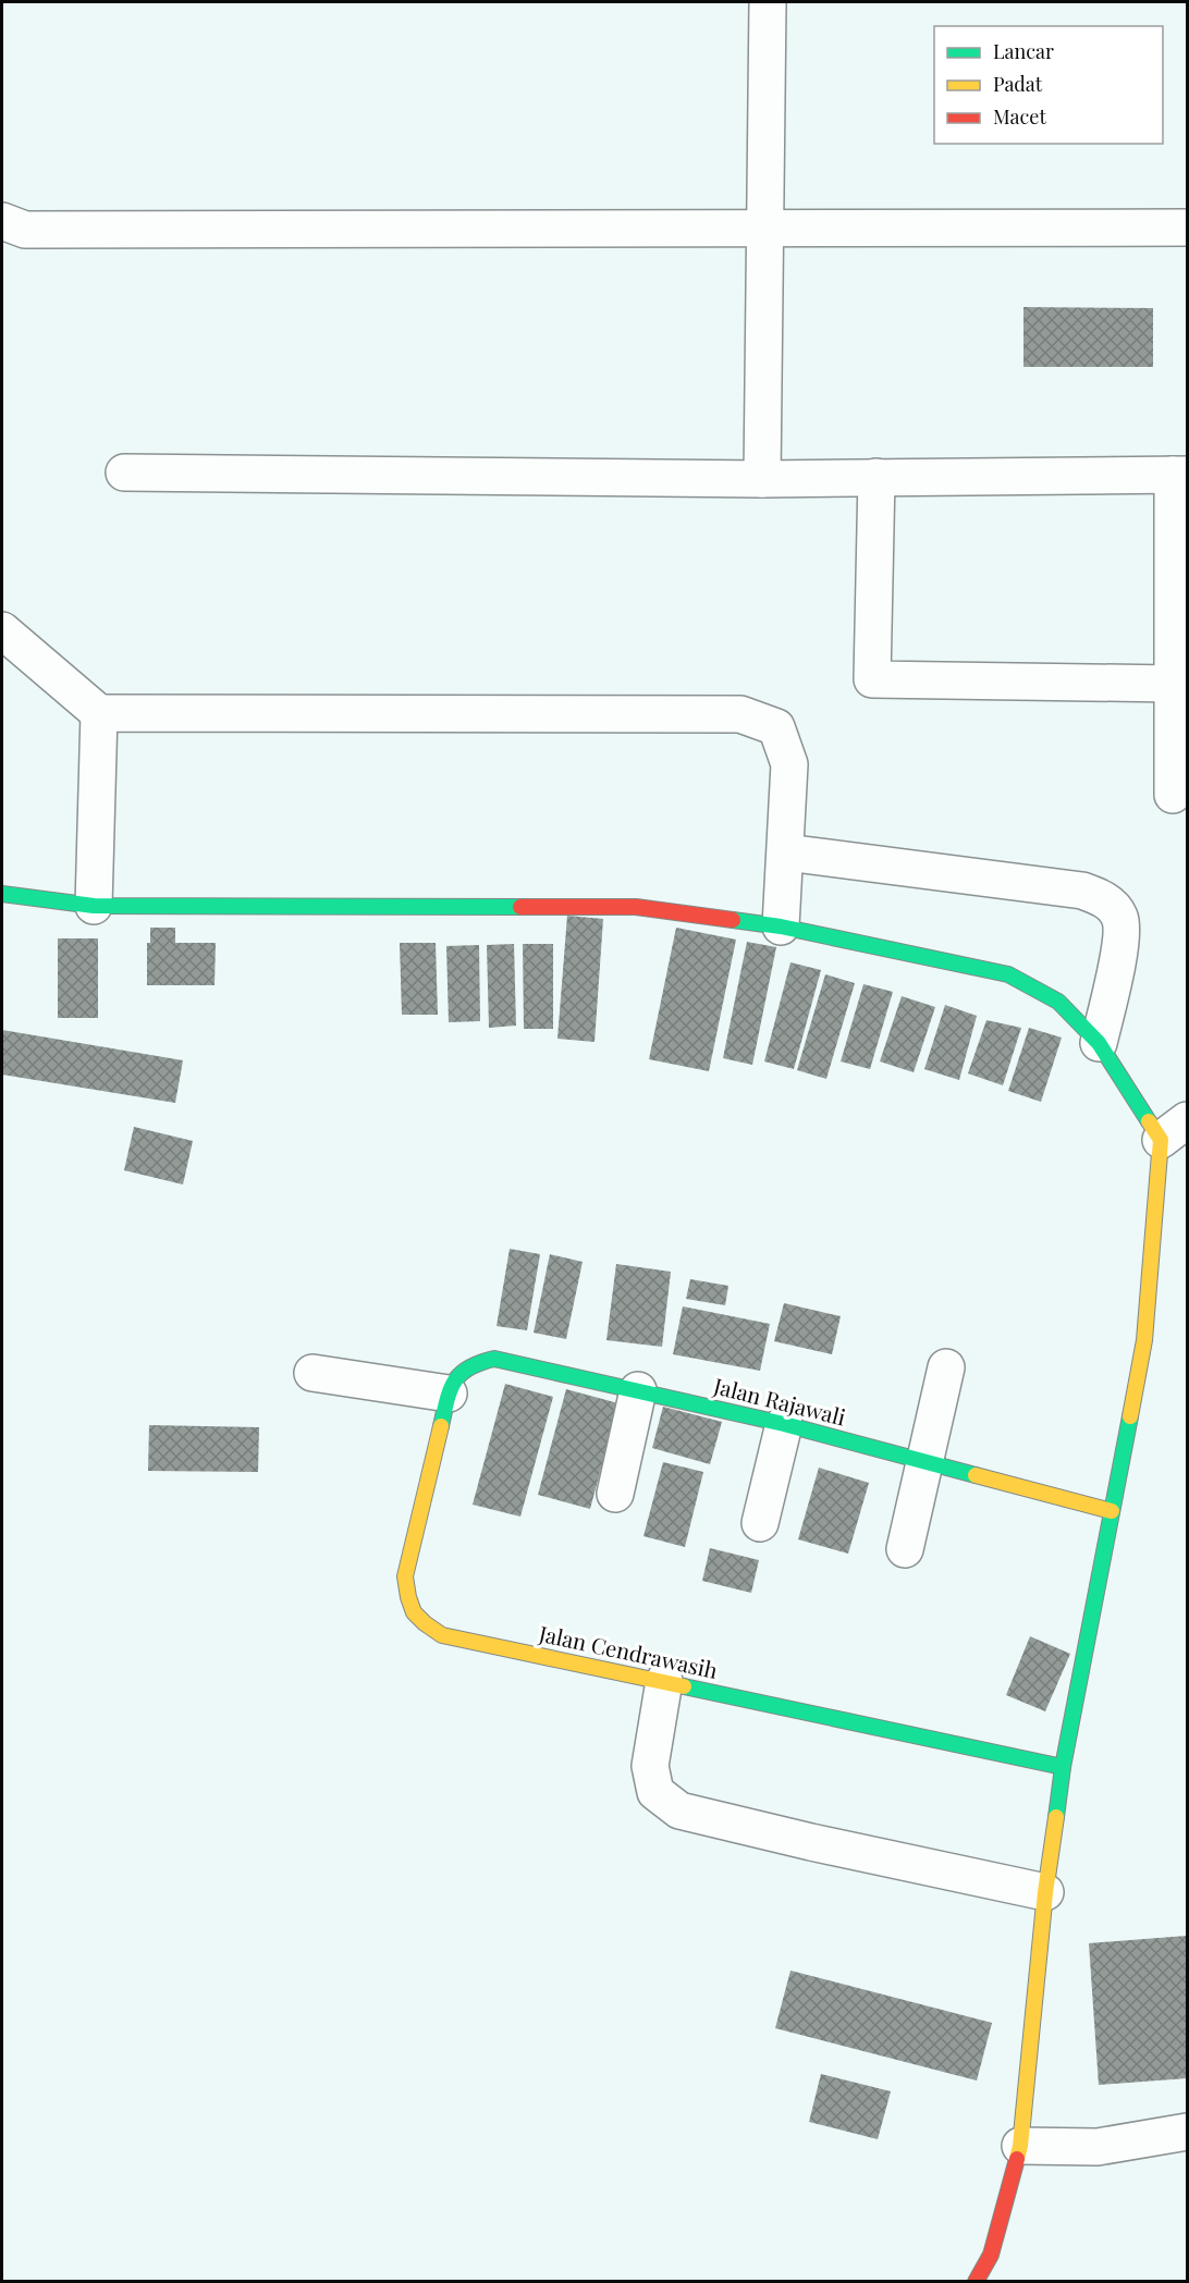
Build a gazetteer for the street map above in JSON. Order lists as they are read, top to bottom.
{
  "streets": {
    "street": ["Jalan Rajawali", "Jalan Cendrawasih"]
  },
  "crossings": [
    ["Jalan Rajawali", "Jalan Cendrawasih"]
  ],
  "legend": ["Lancar", "Padat", "Macet"]
}
